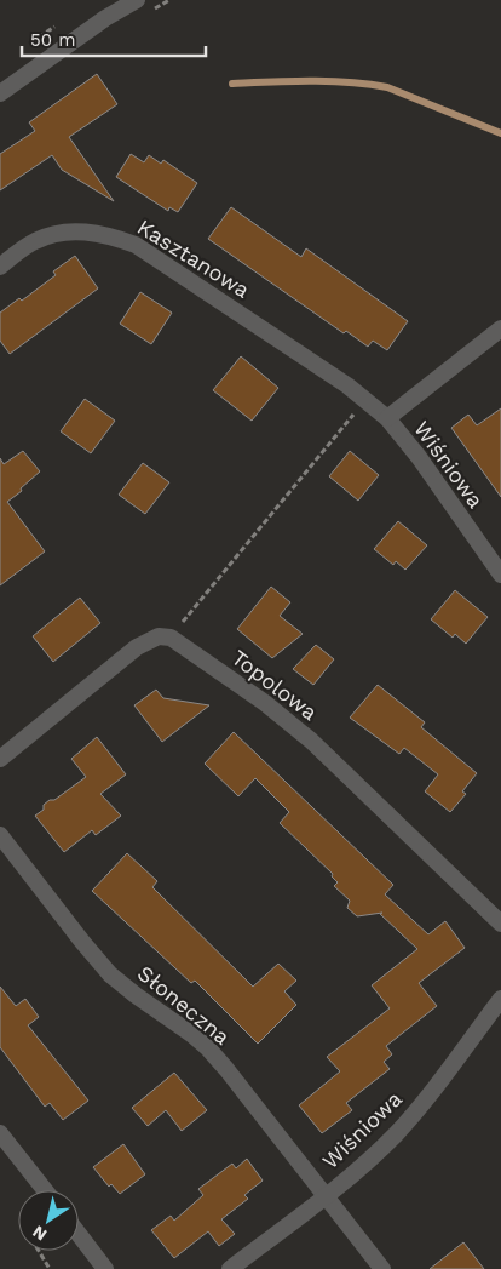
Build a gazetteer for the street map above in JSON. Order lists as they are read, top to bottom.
{
  "streets": {
    "street": [
      "Kasztanowa",
      "Wiśniowa",
      "Topolowa",
      "Słoneczna"
    ]
  },
  "crossings": [
    ["Kasztanowa", "Wiśniowa"],
    ["Wiśniowa", "Słoneczna"]
  ],
  "scale_bar": "50 m",
  "north": "bottom left"
}
